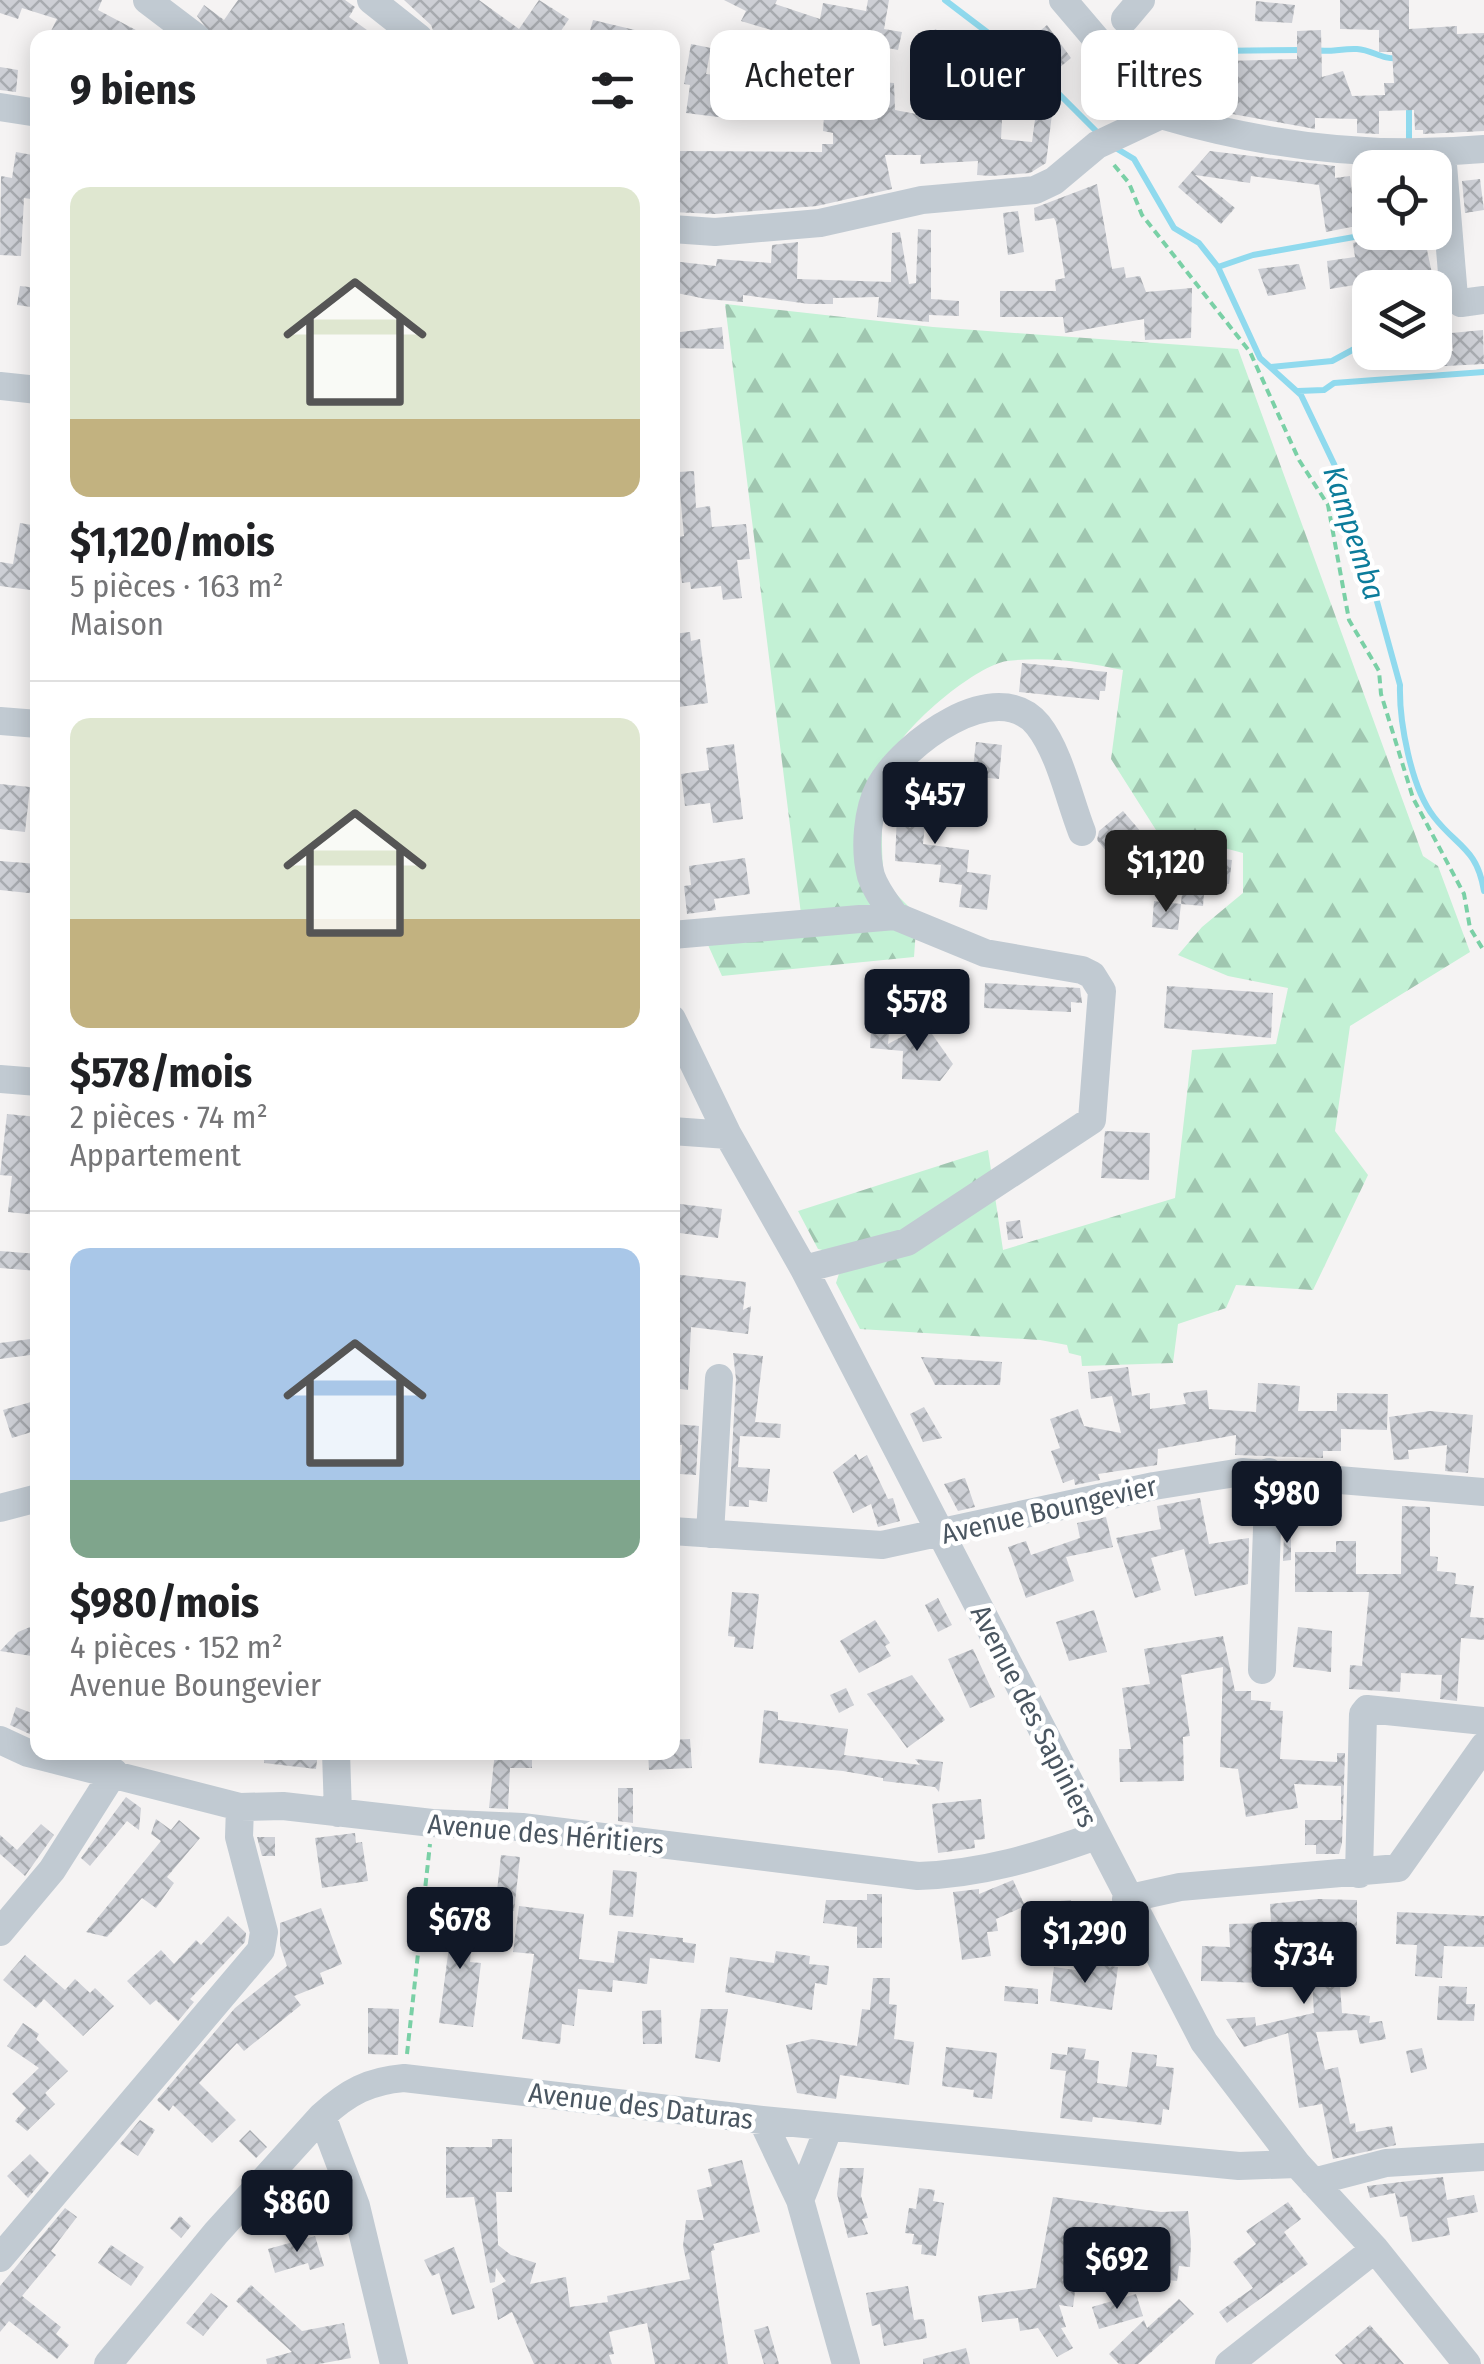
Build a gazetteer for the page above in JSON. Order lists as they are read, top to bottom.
{
  "streets": {
    "street": [
      "Avenue Boungevier",
      "Avenue des Sapiniers",
      "Avenue des Héritiers",
      "Avenue des Daturas"
    ]
  },
  "crossings": [
    ["Avenue Boungevier", "Avenue des Sapiniers"],
    ["Avenue des Sapiniers", "Avenue des Héritiers"],
    ["Avenue des Sapiniers", "Avenue des Daturas"]
  ],
  "water": ["Kampemba"],
  "page": {
    "chip": ["Acheter", "Louer", "Filtres"],
    "heading": "9 biens",
    "list": [
      {
        "name": "$1,120/mois",
        "note": "5 pièces · 163 m² · Maison"
      },
      {
        "name": "$578/mois",
        "note": "2 pièces · 74 m² · Appartement"
      },
      {
        "name": "$980/mois",
        "note": "4 pièces · 152 m² · Avenue Boungevier"
      }
    ],
    "price": [
      "$457",
      "$1,120",
      "$578",
      "$980",
      "$678",
      "$1,290",
      "$734",
      "$860",
      "$692"
    ]
  }
}
